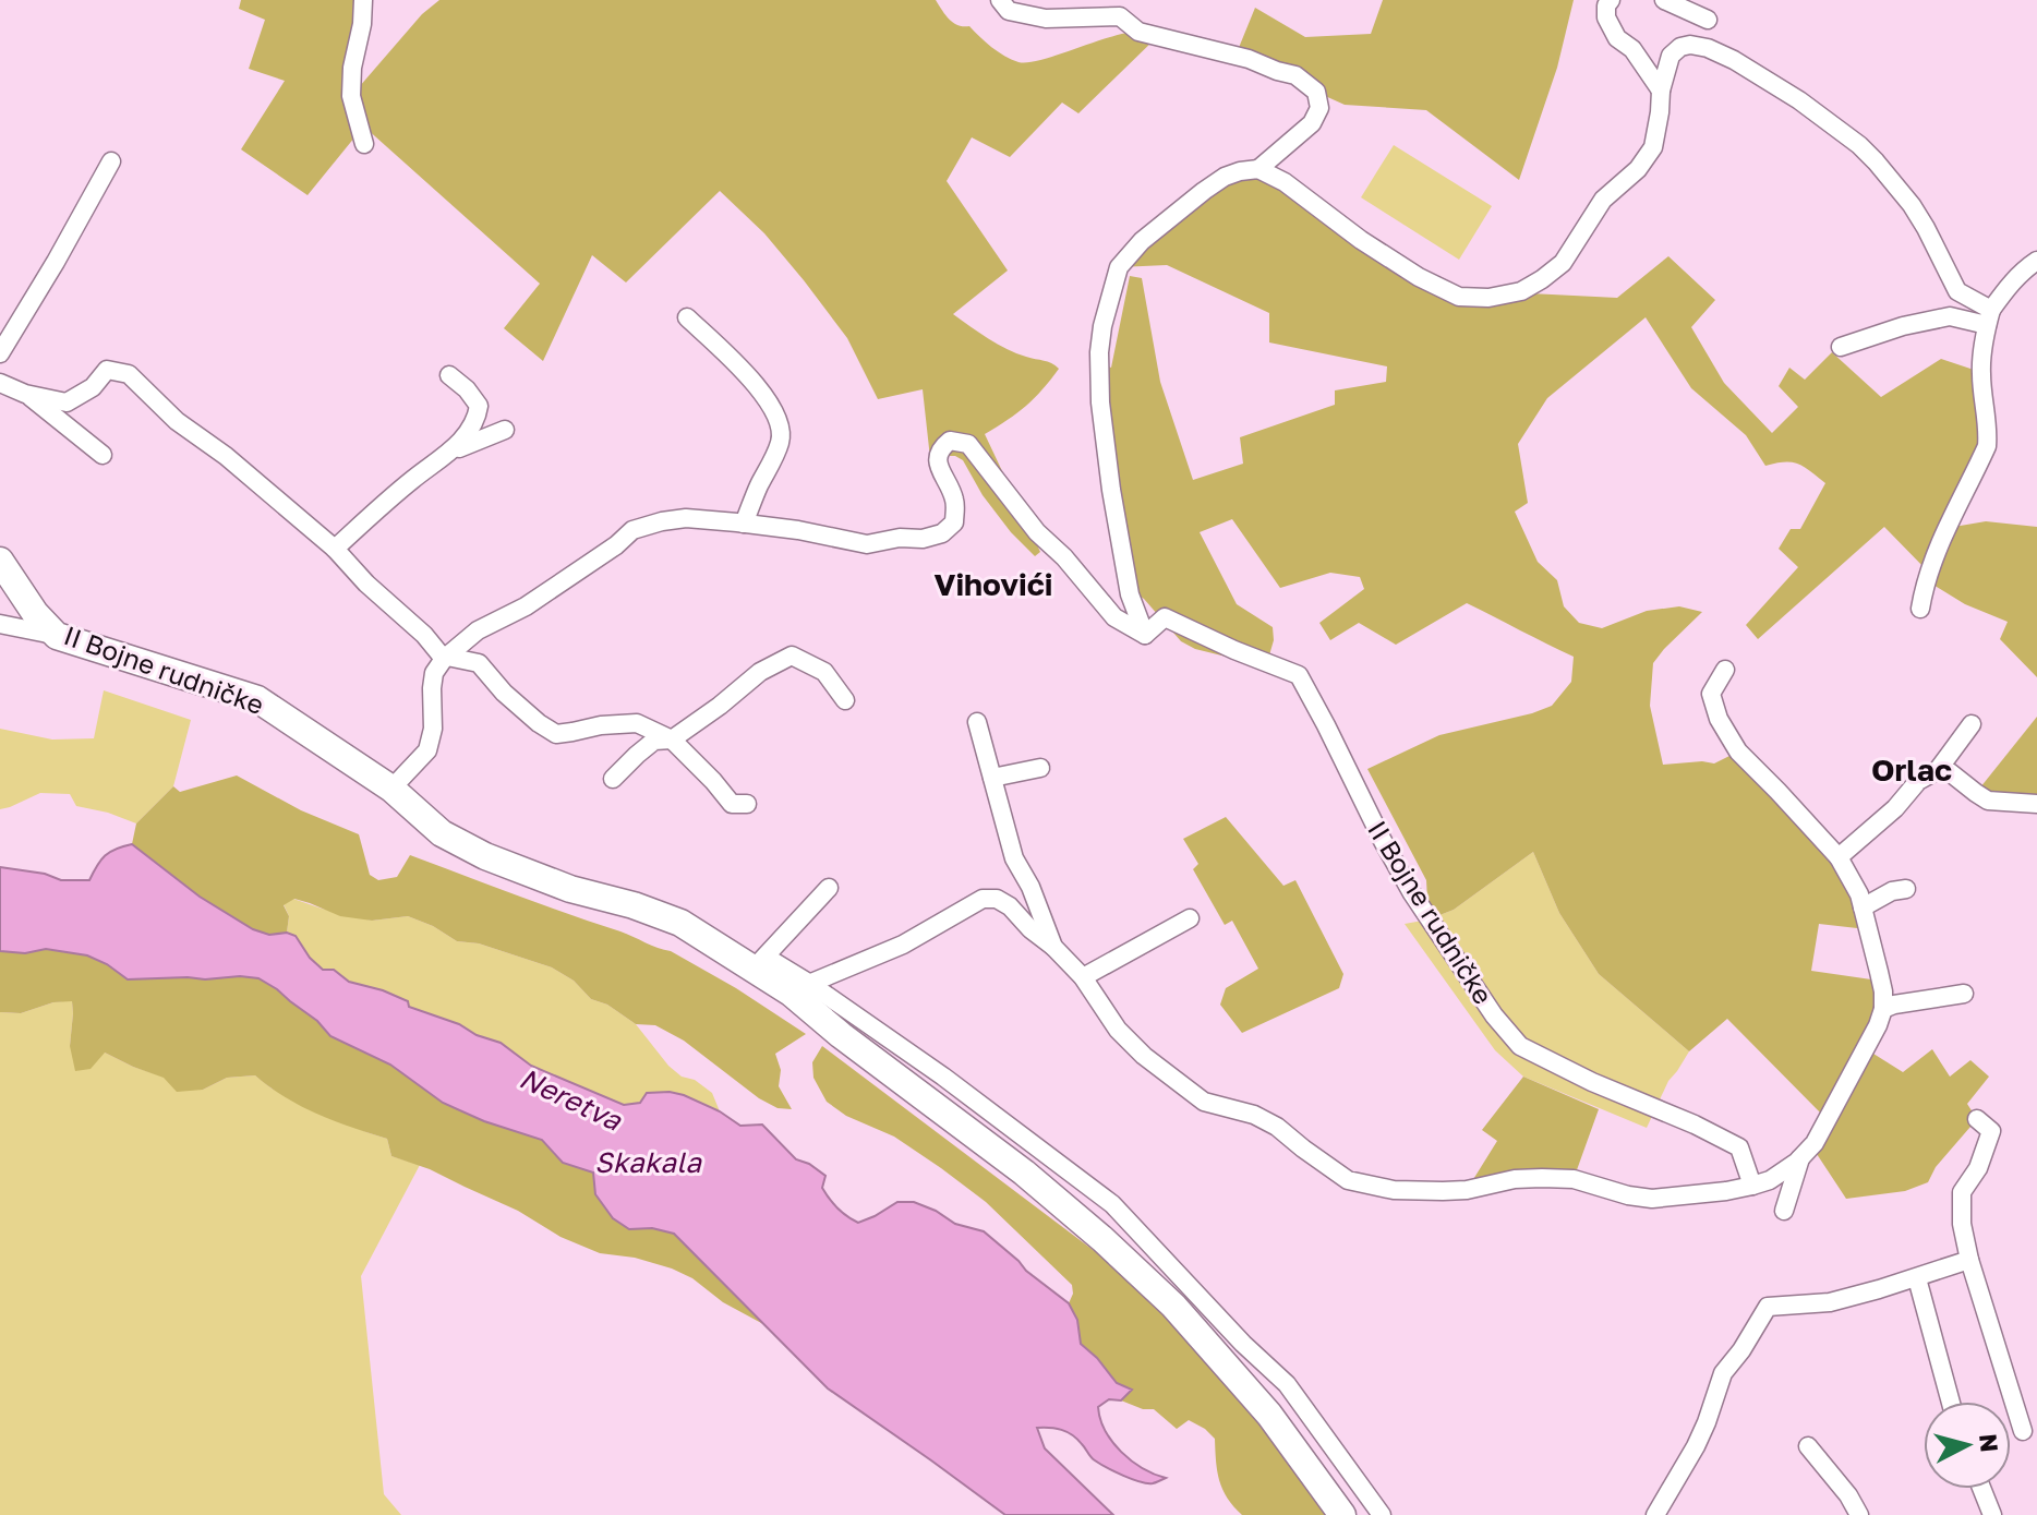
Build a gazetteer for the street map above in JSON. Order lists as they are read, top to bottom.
{
  "streets": {
    "street": ["II Bojne rudničke"]
  },
  "districts": ["Vihovići", "Orlac"],
  "water": ["Neretva", "Skakala"],
  "north": "right"
}
